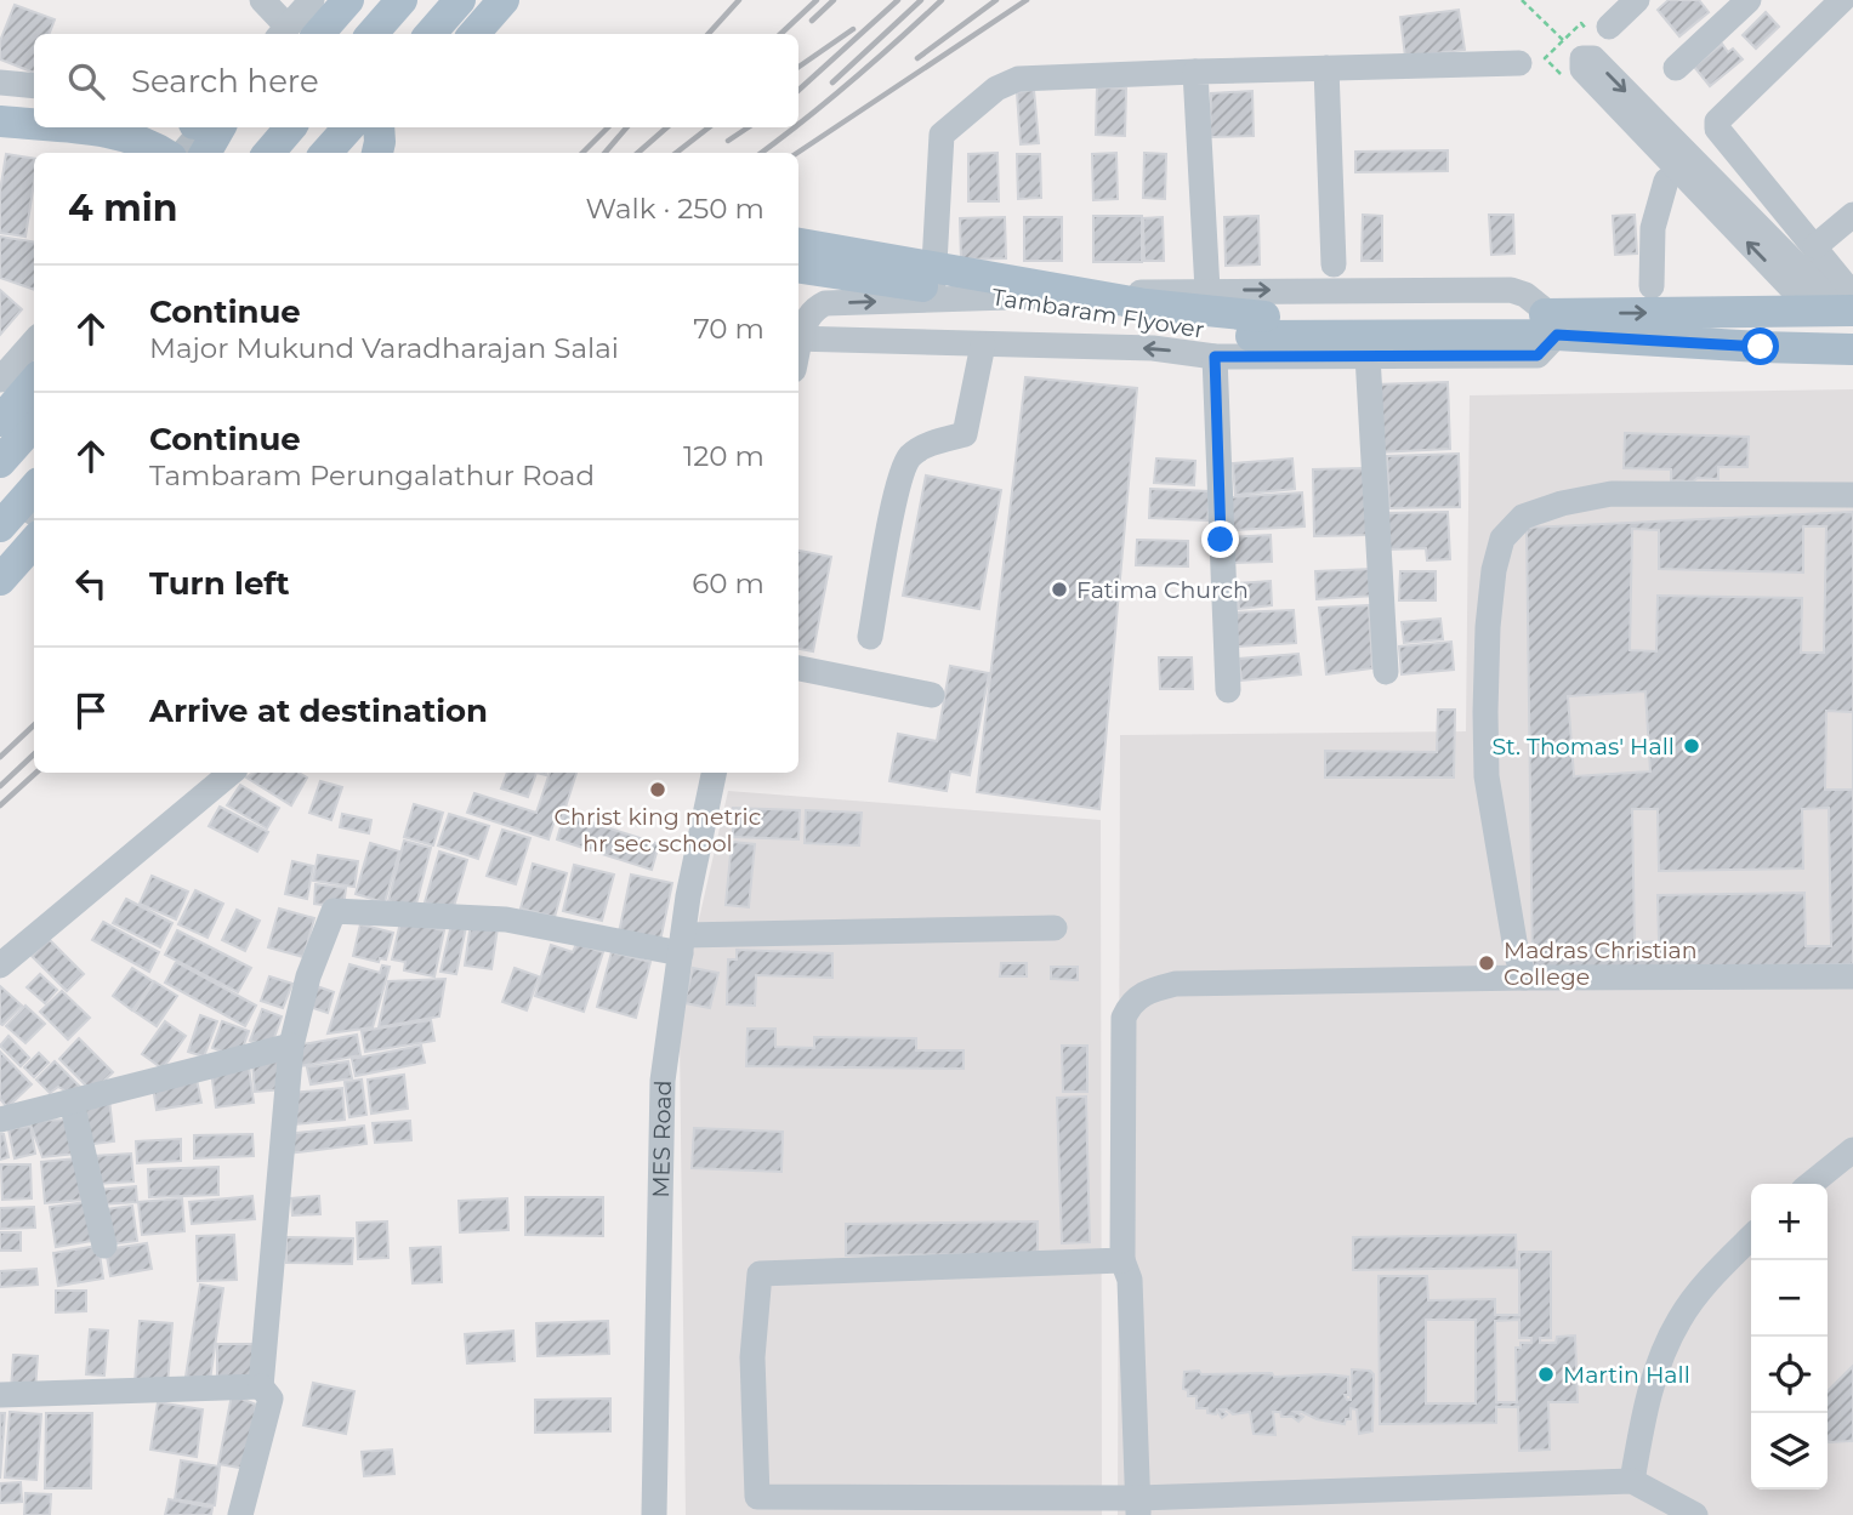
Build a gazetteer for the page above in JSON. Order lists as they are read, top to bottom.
{
  "streets": {
    "main road": ["Tambaram Flyover"],
    "street": ["MES Road"]
  },
  "places": [
    "Fatima Church",
    "St. Thomas' Hall",
    "Christ king metric hr sec school",
    "Madras Christian College",
    "Martin Hall"
  ],
  "page": {
    "search": "Search here",
    "heading": ["4 min", "Walk · 250 m"],
    "list": [
      ["Continue", "Major Mukund Varadharajan Salai", "70 m"],
      ["Continue", "Tambaram Perungalathur Road", "120 m"],
      ["Turn left", "60 m"],
      "Arrive at destination"
    ],
    "map_buttons": ["+", "−"]
  }
}
